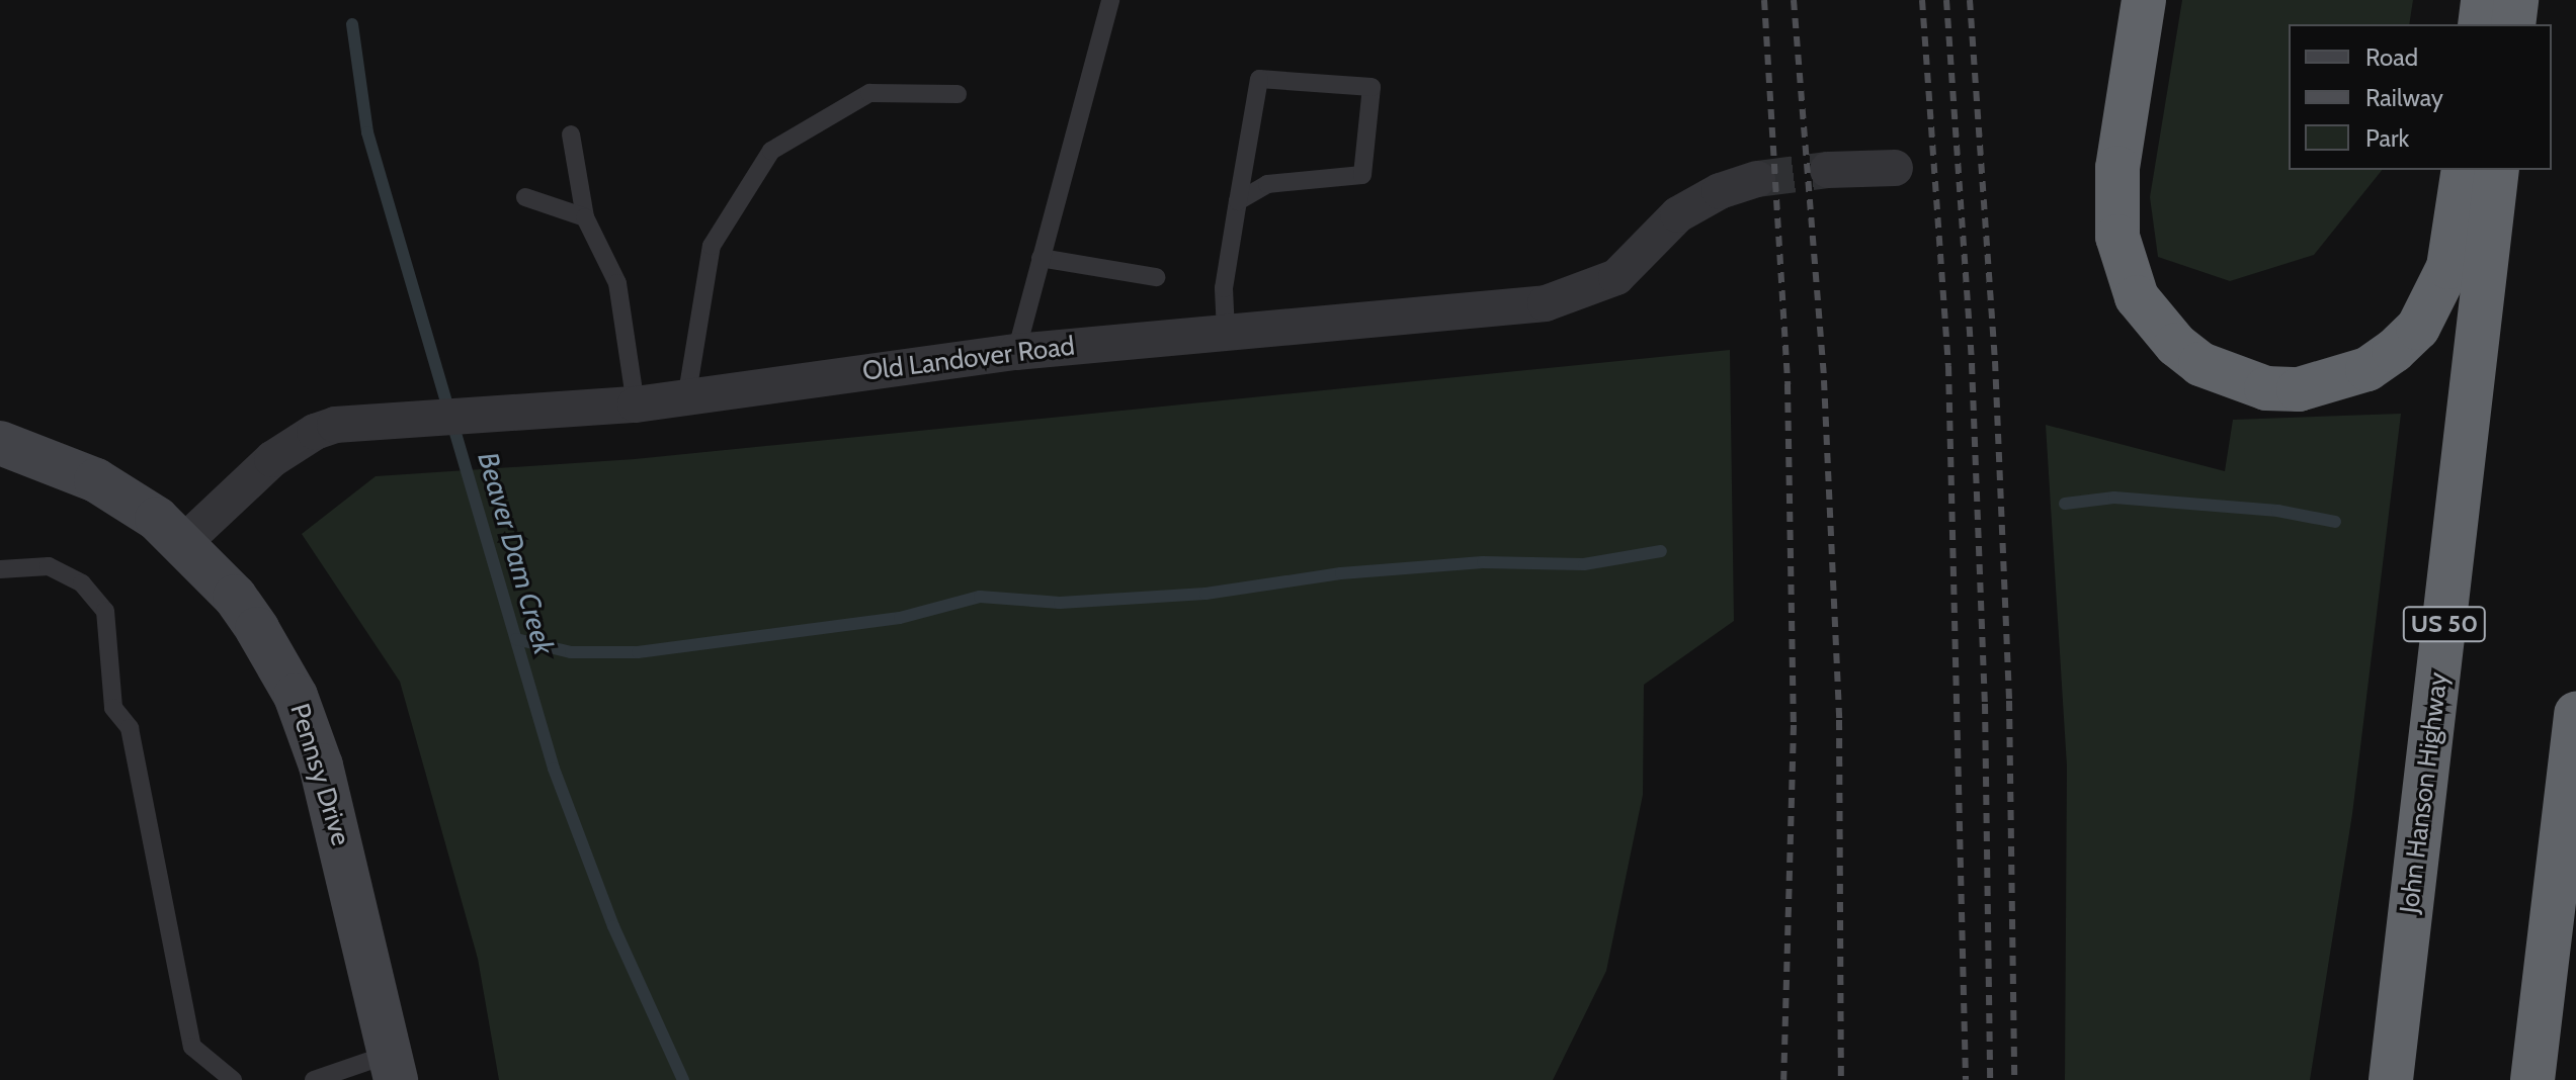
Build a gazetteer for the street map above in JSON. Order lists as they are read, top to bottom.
{
  "streets": {
    "highway": ["US 50", "John Hanson Highway"],
    "main road": ["Pennsy Drive"],
    "street": ["Old Landover Road"]
  },
  "crossings": [
    ["Old Landover Road", "Pennsy Drive"]
  ],
  "water": ["Beaver Dam Creek"],
  "legend": ["Road", "Railway", "Park"]
}
